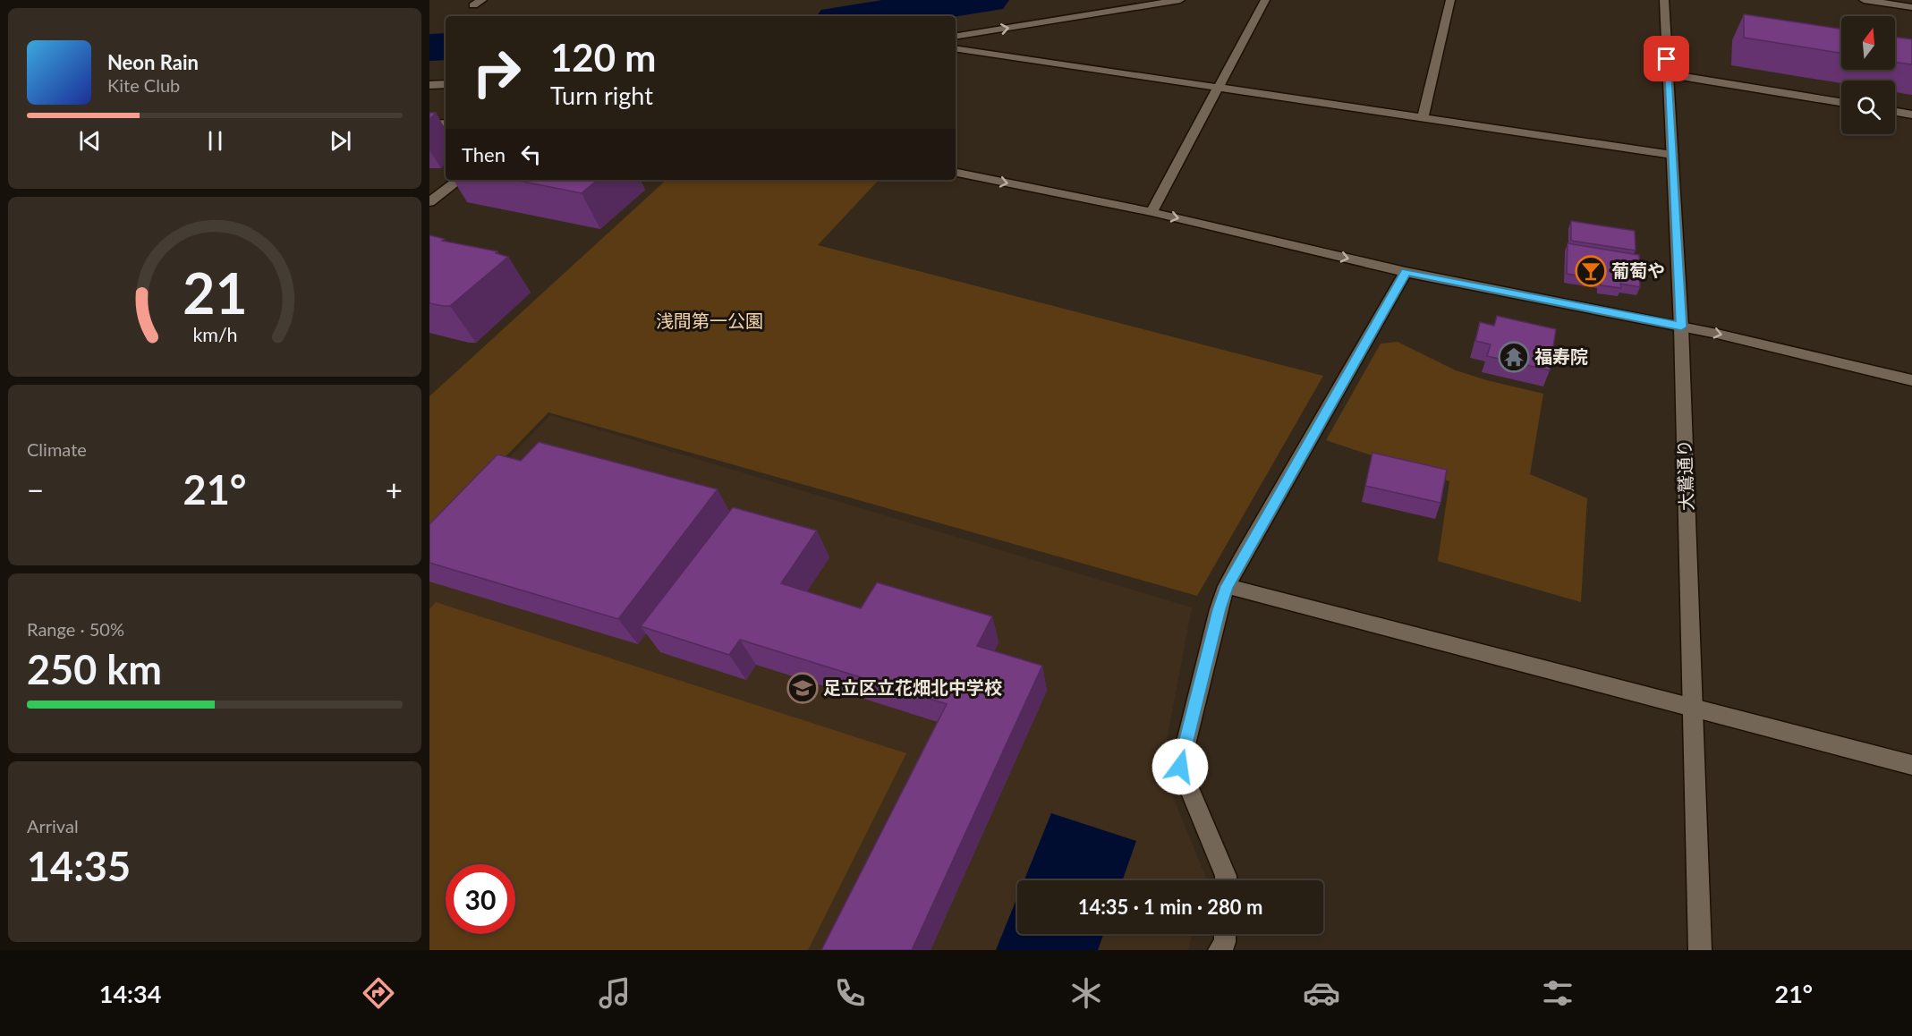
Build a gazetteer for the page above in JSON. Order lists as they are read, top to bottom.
{
  "streets": {
    "street": ["大鷲通り"]
  },
  "parks": ["浅間第一公園"],
  "places": {
    "bar": ["葡萄や"],
    "temple": ["福寿院"],
    "school or university": ["足立区立花畑北中学校"]
  },
  "north": "top",
  "page": {
    "turn": ["120 m", "Turn right"],
    "song": ["Neon Rain", "Kite Club"],
    "then": "Then",
    "tile": [
      "Climate",
      ["Range · 50%", "250 km"],
      ["Arrival", "14:35"]
    ],
    "heat": ["−", "21°", "+"],
    "limit": "30",
    "trip": "14:35 · 1 min · 280 m",
    "tabs": ["14:34", "21°"],
    "gauge": ["21", "km/h"]
  }
}
